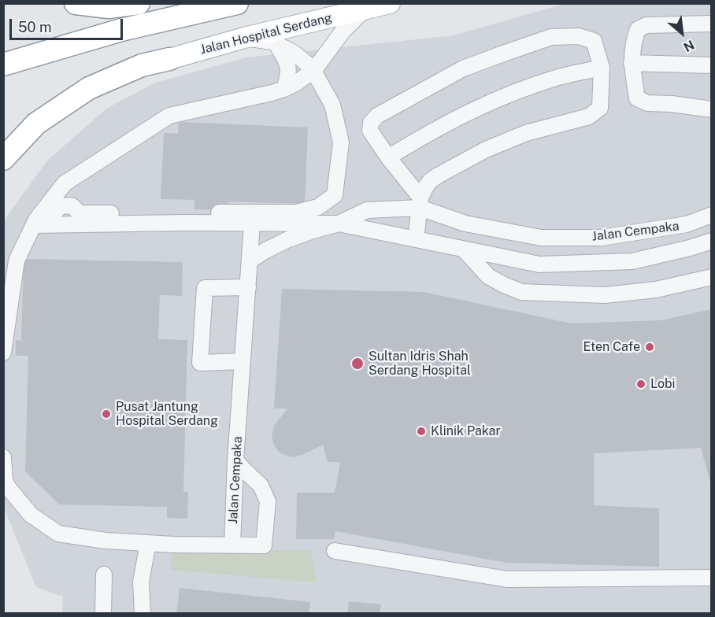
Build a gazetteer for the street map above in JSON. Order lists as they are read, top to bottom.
{
  "streets": {
    "main road": ["Jalan Hospital Serdang"],
    "street": ["Jalan Cempaka"]
  },
  "places": [
    "Eten Cafe",
    "Sultan Idris Shah Serdang Hospital",
    "Lobi",
    "Pusat Jantung Hospital Serdang",
    "Klinik Pakar"
  ],
  "scale_bar": "50 m",
  "north": "bottom right"
}
